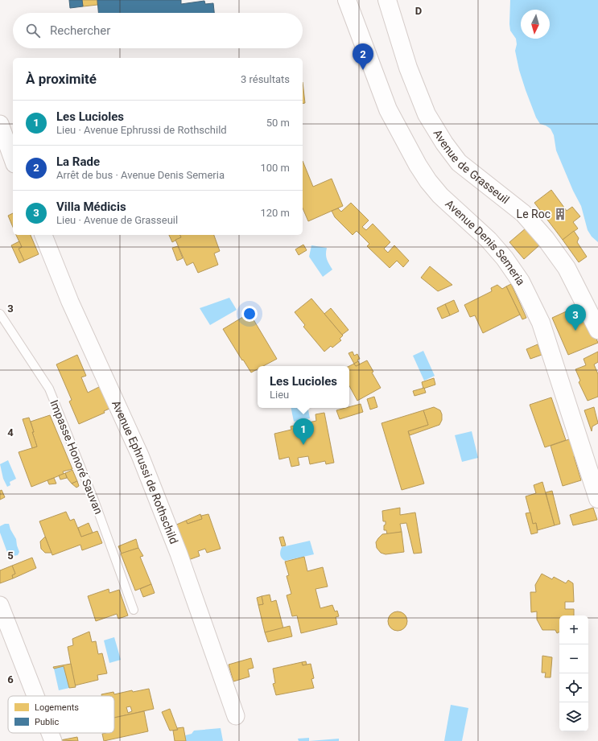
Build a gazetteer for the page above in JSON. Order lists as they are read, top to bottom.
{
  "streets": {
    "main road": ["Avenue de Grasseuil", "Avenue Denis Semeria"],
    "street": ["Avenue Ephrussi de Rothschild"],
    "lane": ["Impasse Honoré Sauvan"]
  },
  "places": {
    "building": ["Le Roc"]
  },
  "legend": ["Logements", "Public"],
  "north": "bottom",
  "page": {
    "search": "Rechercher",
    "pins": ["2", "3", "1"],
    "heading": ["À proximité", "3 résultats"],
    "list": [
      {
        "mark": "1",
        "name": "Les Lucioles",
        "note": "Lieu · Avenue Ephrussi de Rothschild",
        "value": "50 m"
      },
      {
        "mark": "2",
        "name": "La Rade",
        "note": "Arrêt de bus · Avenue Denis Semeria",
        "value": "100 m"
      },
      {
        "mark": "3",
        "name": "Villa Médicis",
        "note": "Lieu · Avenue de Grasseuil",
        "value": "120 m"
      }
    ],
    "popup": ["Les Lucioles", "Lieu"],
    "map_buttons": ["+", "−"]
  },
  "grid": {
    "columns": ["D"],
    "rows": [
      "3",
      "4",
      "5",
      "6"
    ]
  }
}
